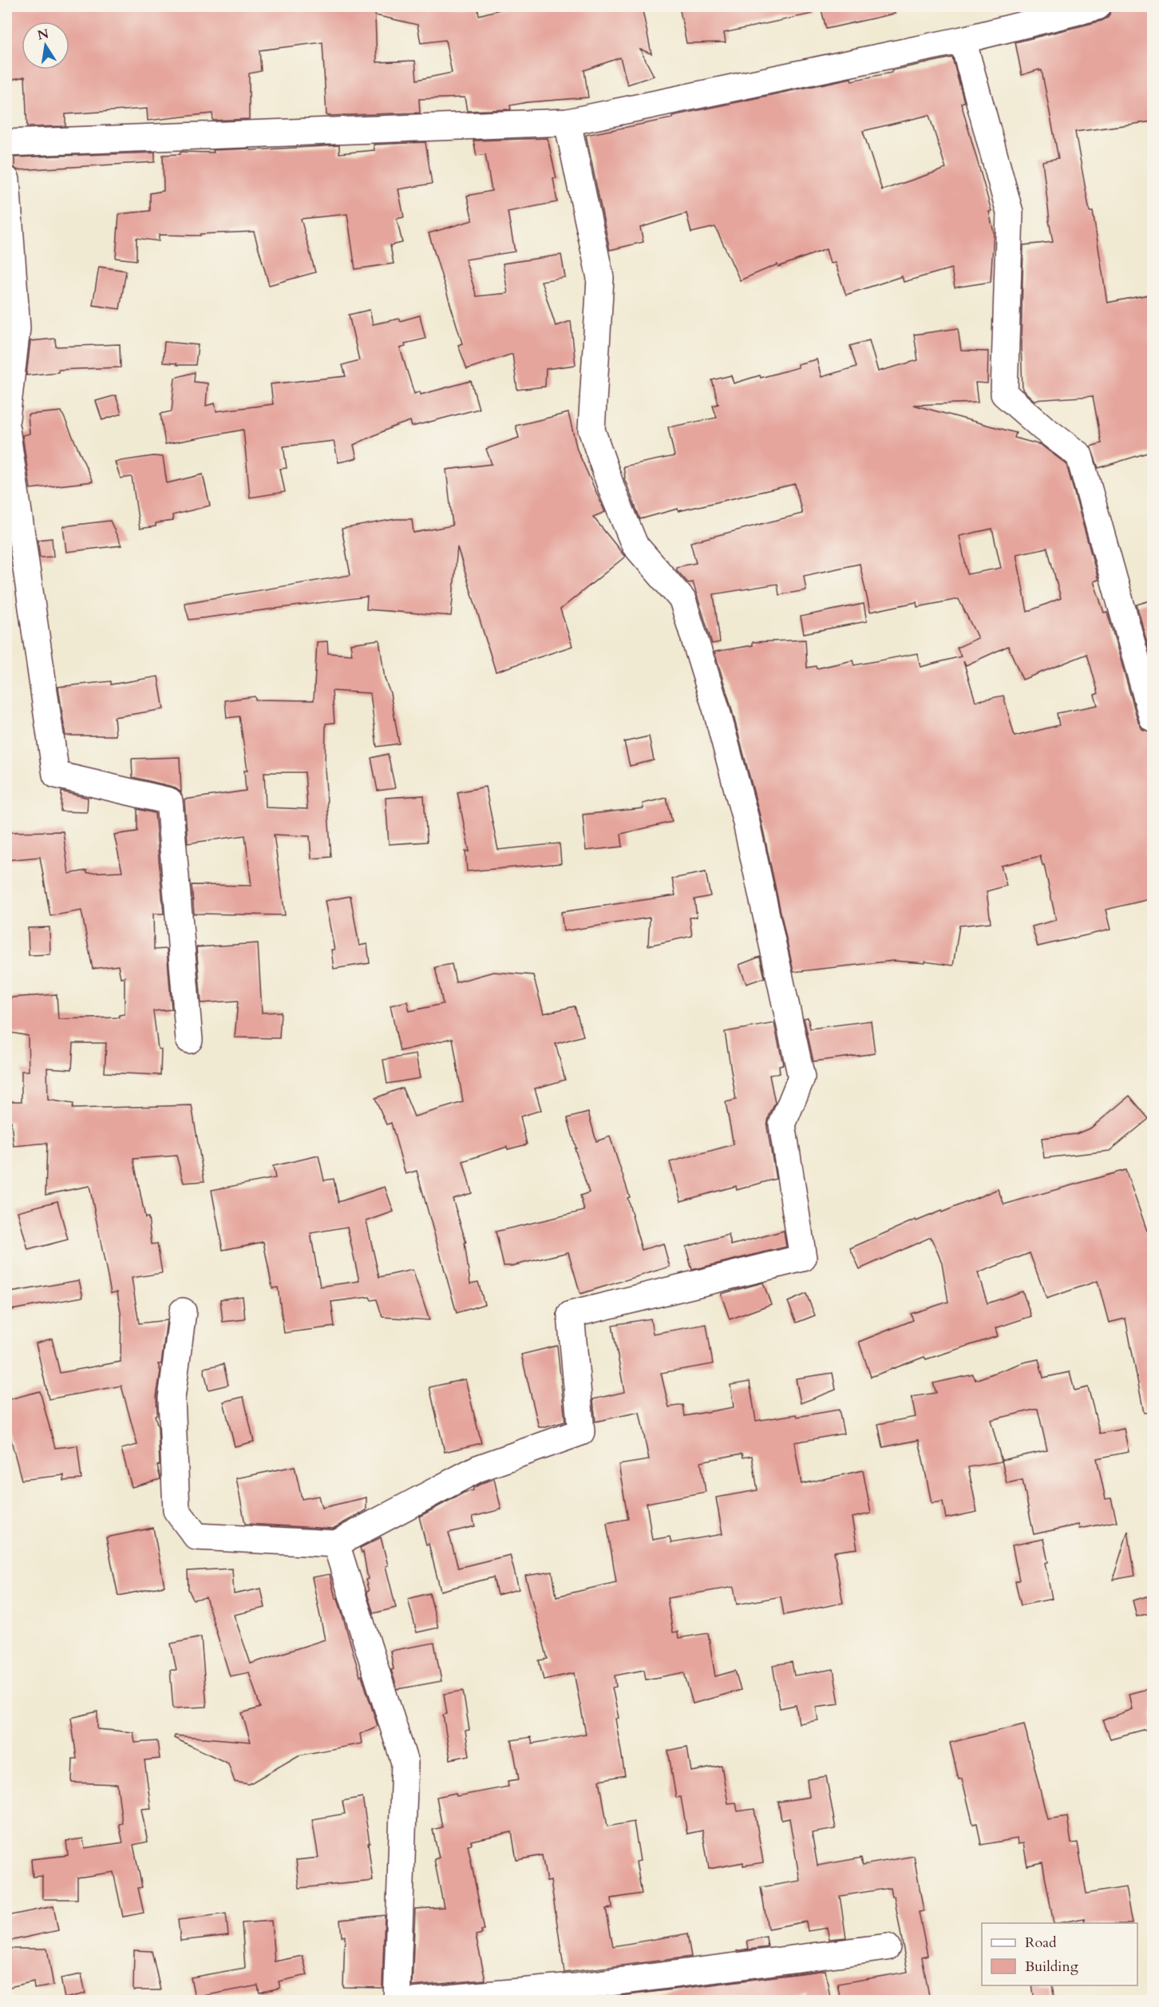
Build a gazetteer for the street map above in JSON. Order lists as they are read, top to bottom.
{
  "legend": ["Road", "Building"],
  "north": "top"
}
